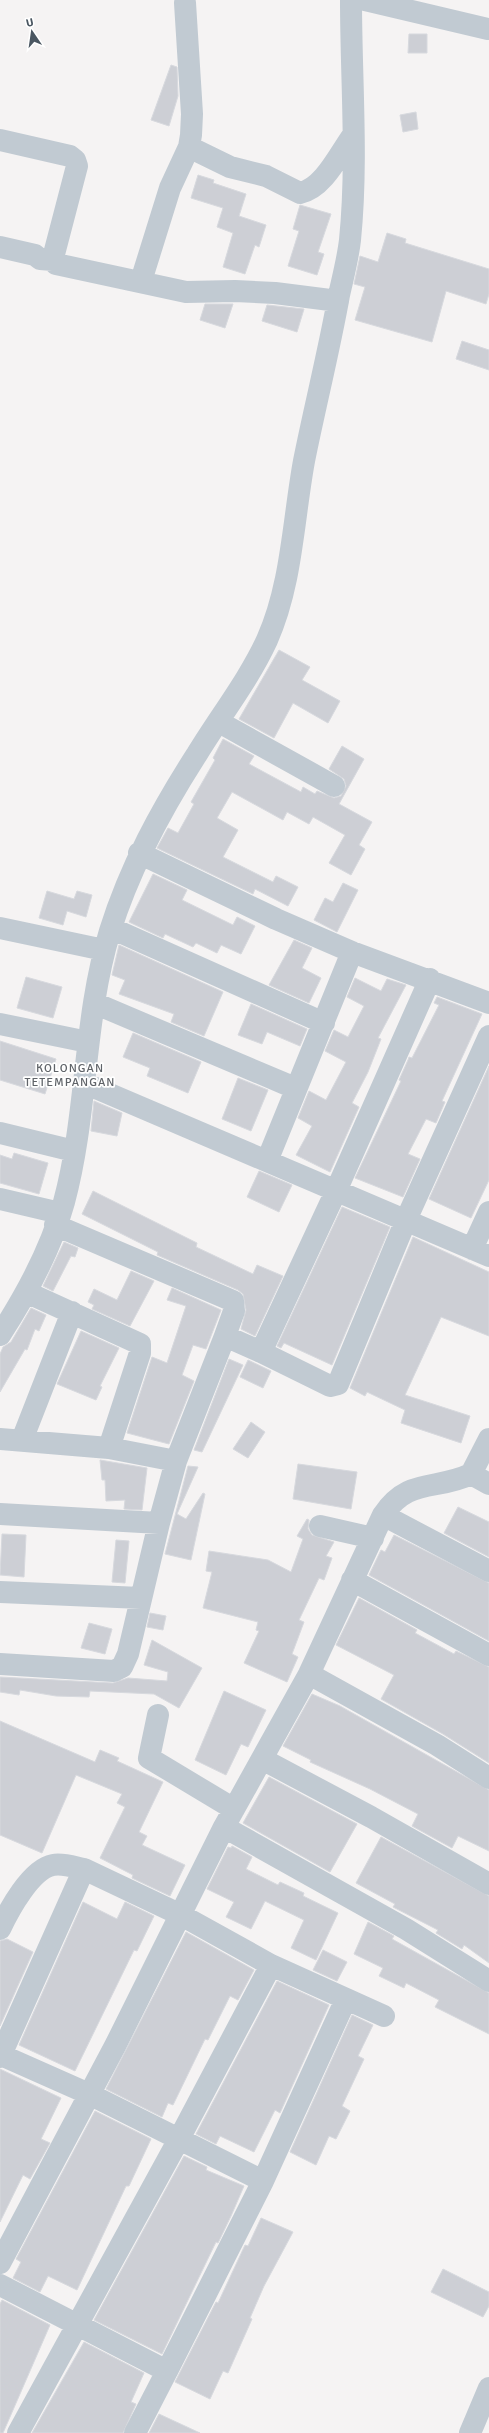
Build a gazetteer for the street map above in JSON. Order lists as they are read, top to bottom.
{
  "districts": ["KOLONGAN TETEMPANGAN"],
  "north": "top"
}
